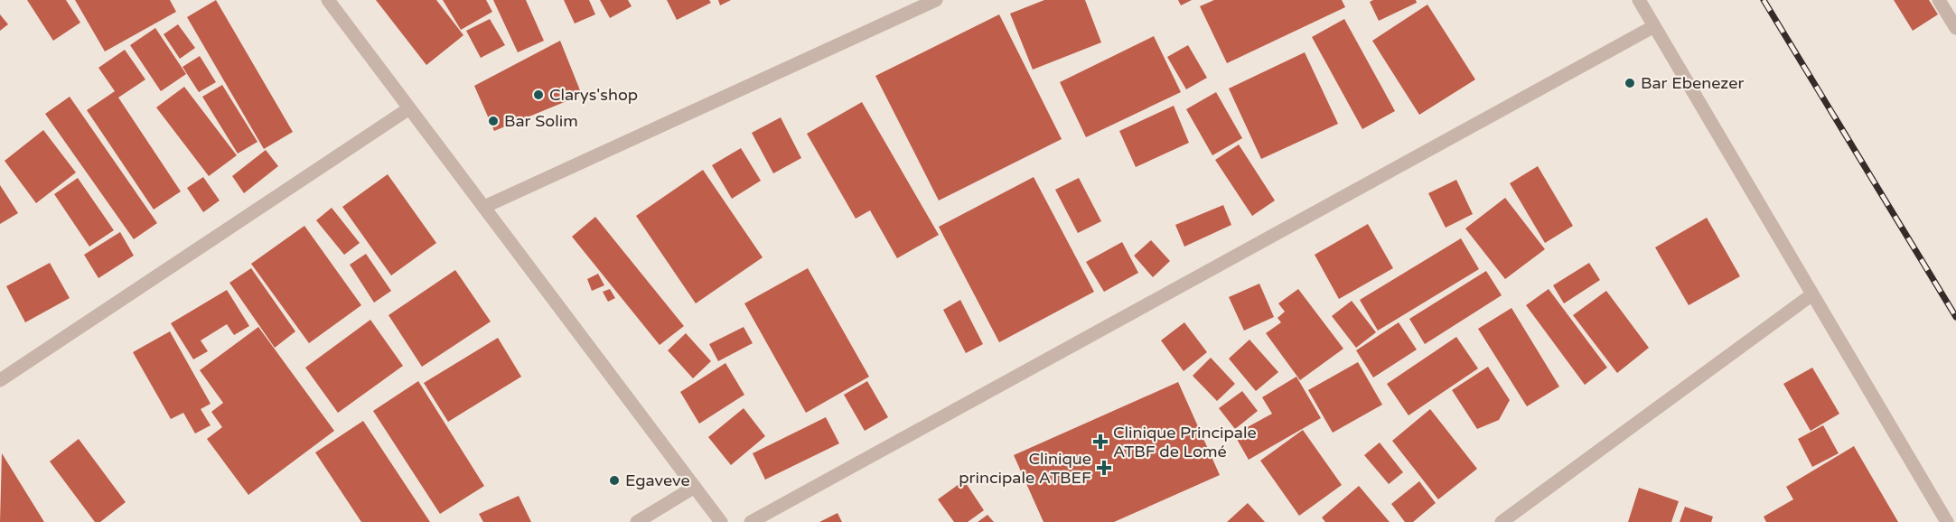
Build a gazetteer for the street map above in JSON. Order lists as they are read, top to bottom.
{
  "places": {
    "other": [
      "Bar Ebenezer",
      "Clarys'shop",
      "Bar Solim",
      "Egaveve"
    ],
    "health": ["Clinique Principale ATBF de Lomé", "Clinique principale ATBEF"]
  }
}
